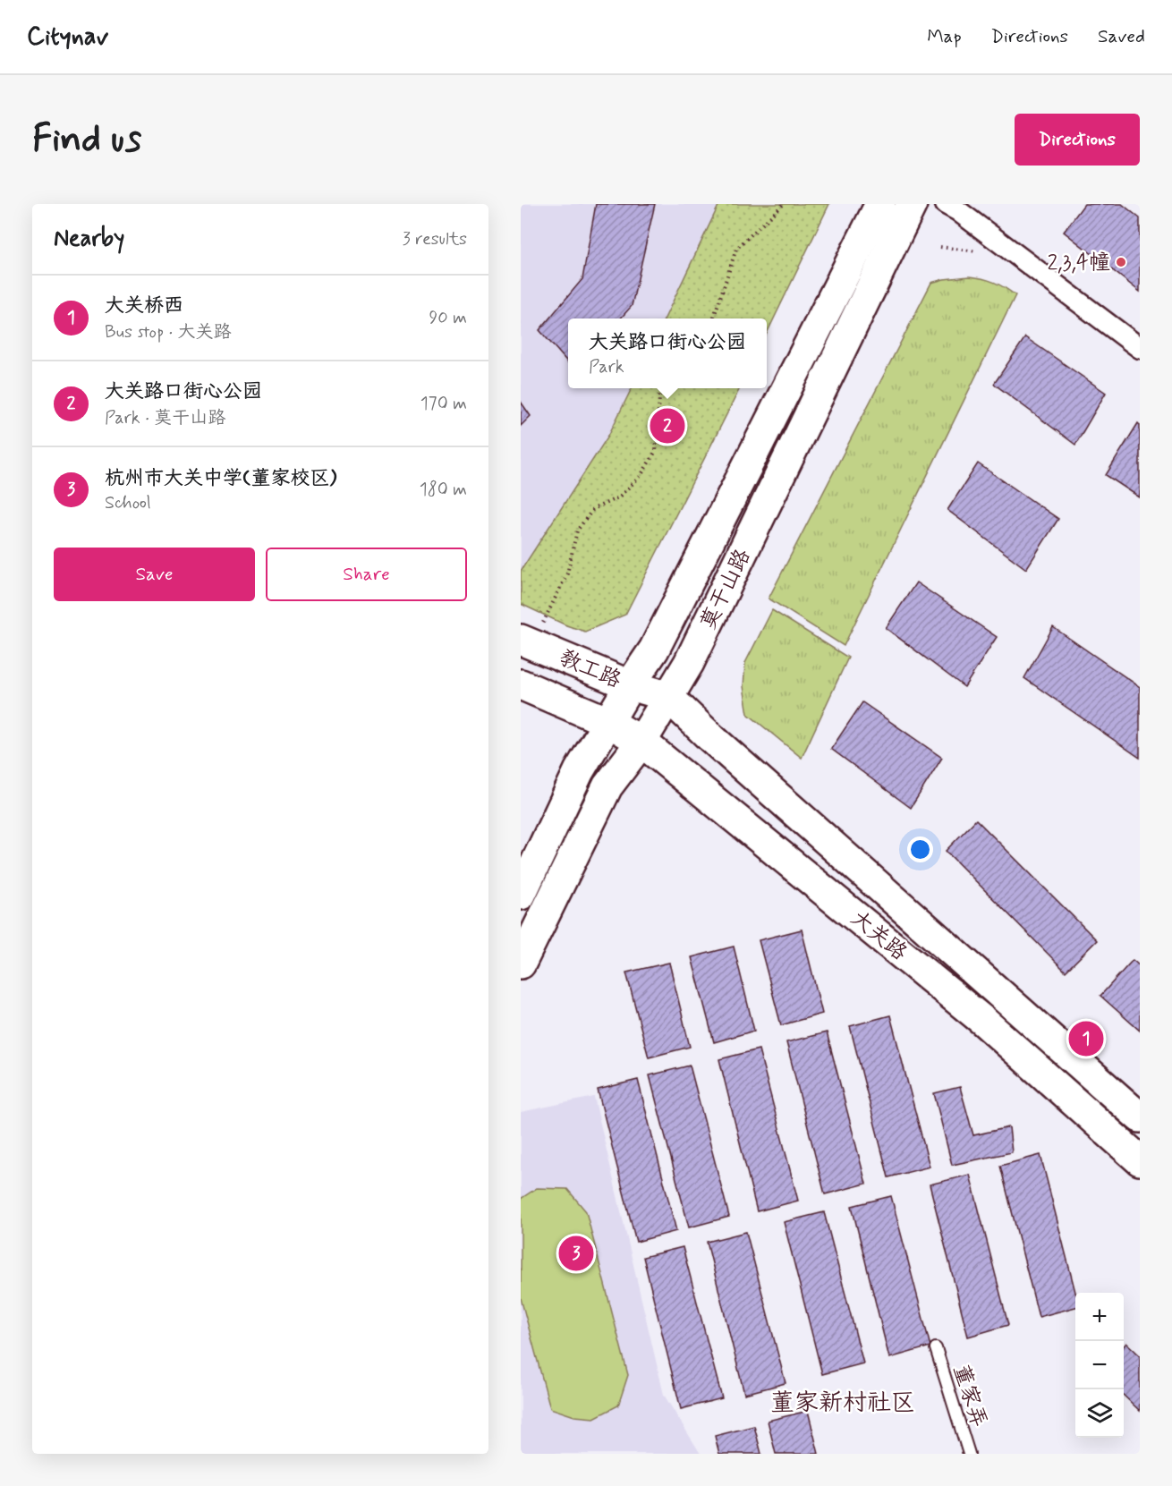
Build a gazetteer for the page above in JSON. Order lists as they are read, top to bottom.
{
  "streets": {
    "main road": ["莫干山路", "教工路", "大关路"],
    "lane": ["董家弄"]
  },
  "crossings": [
    ["莫干山路", "教工路"],
    ["莫干山路", "大关路"],
    ["教工路", "大关路"]
  ],
  "districts": ["董家新村社区"],
  "places": ["2,3,4幢"],
  "page": {
    "header": "Citynav",
    "nav": ["Map", "Directions", "Saved"],
    "buttons": [
      "Directions",
      ["Save", "Share"]
    ],
    "title": "Find us",
    "heading": ["Nearby", "3 results"],
    "list": [
      {
        "mark": "1",
        "name": "大关桥西",
        "note": "Bus stop · 大关路",
        "value": "90 m"
      },
      {
        "mark": "2",
        "name": "大关路口街心公园",
        "note": "Park · 莫干山路",
        "value": "170 m"
      },
      {
        "mark": "3",
        "name": "杭州市大关中学(董家校区)",
        "note": "School",
        "value": "180 m"
      }
    ],
    "popup": ["大关路口街心公园", "Park"],
    "pins": ["2", "1", "3"],
    "map_buttons": ["+", "−"]
  }
}
